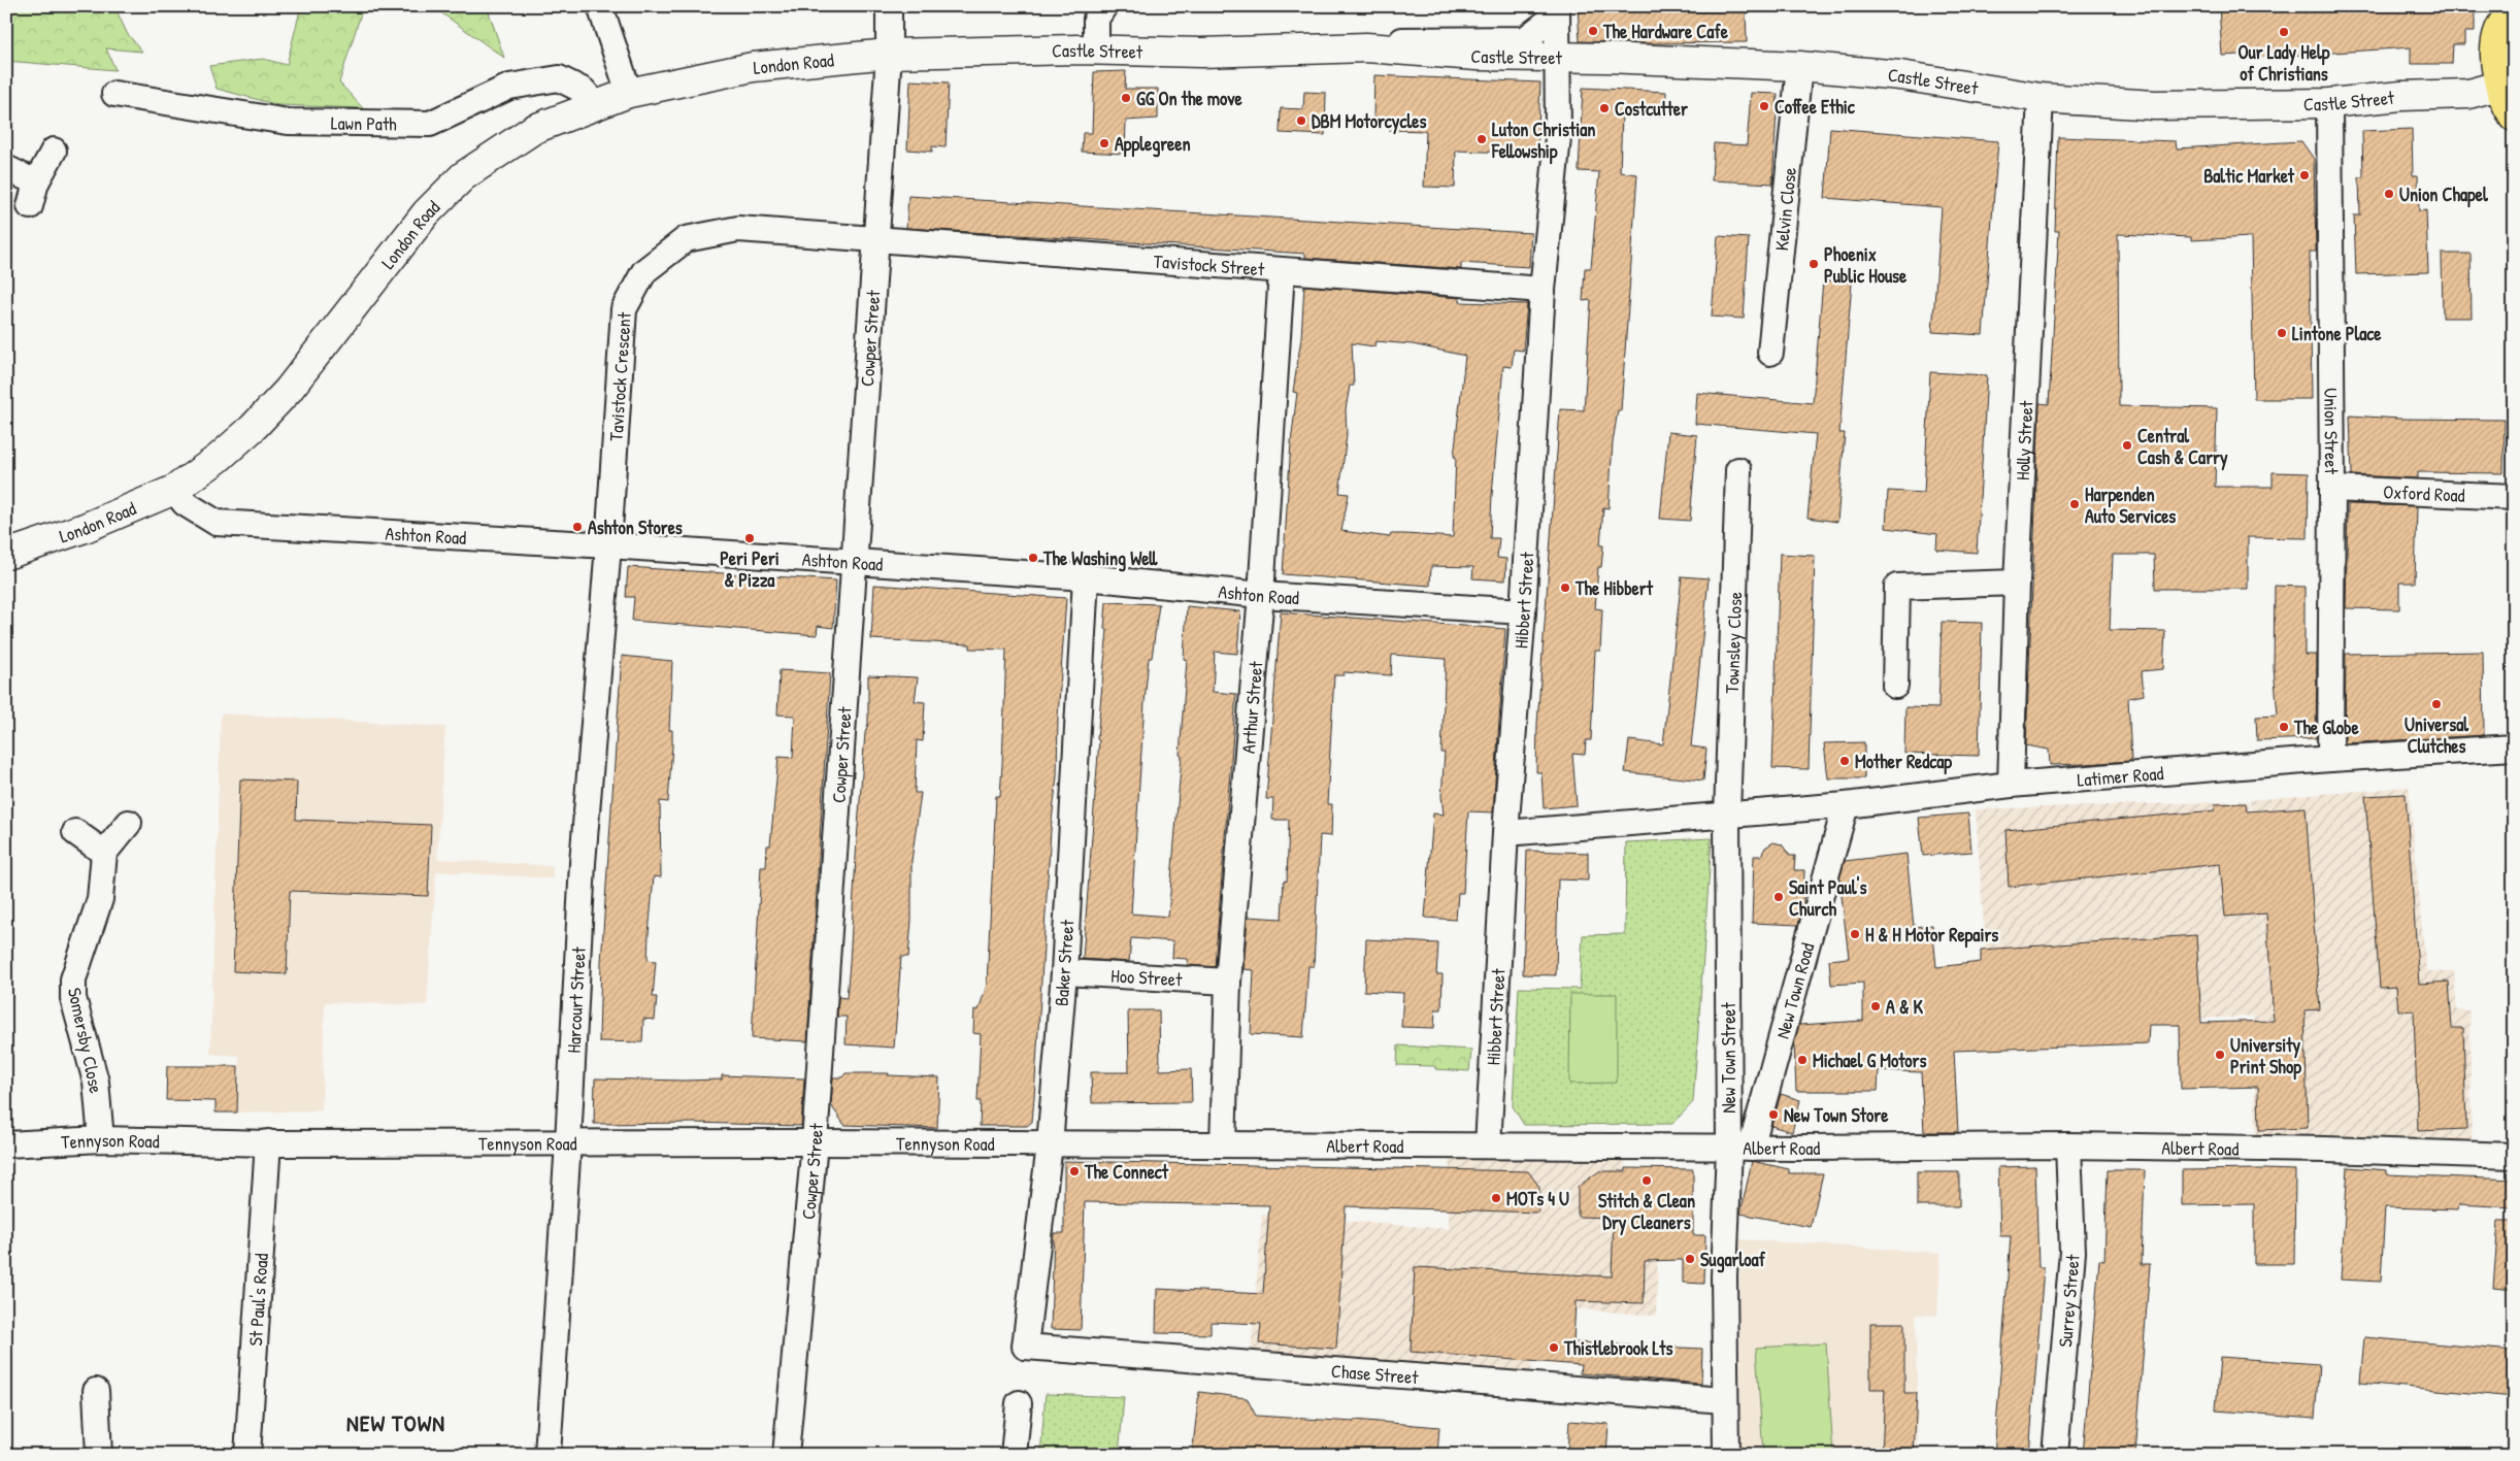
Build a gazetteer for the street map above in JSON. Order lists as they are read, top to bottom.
{
  "streets": {
    "street": [
      "Castle Street",
      "London Road",
      "Lawn Path",
      "Kelvin Close",
      "Tavistock Street",
      "Cowper Street",
      "Tavistock Crescent",
      "Union Street",
      "Holly Street",
      "Oxford Road",
      "Ashton Road",
      "Hibbert Street",
      "Townsley Close",
      "Arthur Street",
      "Latimer Road",
      "Baker Street",
      "Hoo Street",
      "New Town Road",
      "Harcourt Street",
      "Somersby Close",
      "New Town Street",
      "Tennyson Road",
      "Albert Road",
      "St Paul's Road",
      "Surrey Street",
      "Chase Street"
    ]
  },
  "crossings": [
    ["Castle Street", "London Road"],
    ["Castle Street", "Kelvin Close"],
    ["Castle Street", "Cowper Street"],
    ["Castle Street", "Union Street"],
    ["Castle Street", "Holly Street"],
    ["Castle Street", "Hibbert Street"],
    ["London Road", "Lawn Path"],
    ["London Road", "Cowper Street"],
    ["London Road", "Ashton Road"],
    ["Tavistock Street", "Cowper Street"],
    ["Tavistock Street", "Tavistock Crescent"],
    ["Tavistock Street", "Hibbert Street"],
    ["Tavistock Street", "Arthur Street"],
    ["Cowper Street", "Tavistock Crescent"],
    ["Cowper Street", "Ashton Road"],
    ["Cowper Street", "Tennyson Road"],
    ["Tavistock Crescent", "Ashton Road"],
    ["Tavistock Crescent", "Harcourt Street"],
    ["Union Street", "Oxford Road"],
    ["Union Street", "Latimer Road"],
    ["Holly Street", "Latimer Road"],
    ["Ashton Road", "Hibbert Street"],
    ["Ashton Road", "Arthur Street"],
    ["Ashton Road", "Baker Street"],
    ["Ashton Road", "Harcourt Street"],
    ["Hibbert Street", "Latimer Road"],
    ["Hibbert Street", "Albert Road"],
    ["Townsley Close", "Latimer Road"],
    ["Townsley Close", "New Town Street"],
    ["Arthur Street", "Hoo Street"],
    ["Arthur Street", "Albert Road"],
    ["Latimer Road", "New Town Road"],
    ["Latimer Road", "New Town Street"],
    ["Baker Street", "Hoo Street"],
    ["Baker Street", "Tennyson Road"],
    ["Baker Street", "Albert Road"],
    ["Baker Street", "Chase Street"],
    ["New Town Road", "New Town Street"],
    ["New Town Road", "Albert Road"],
    ["Harcourt Street", "Tennyson Road"],
    ["Somersby Close", "Tennyson Road"],
    ["New Town Street", "Albert Road"],
    ["New Town Street", "Chase Street"],
    ["Tennyson Road", "Albert Road"],
    ["Tennyson Road", "St Paul's Road"],
    ["Albert Road", "Surrey Street"]
  ],
  "districts": ["NEW TOWN"],
  "places": [
    "The Hardware Cafe",
    "Our Lady Help of Christians",
    "GG On the move",
    "Coffee Ethic",
    "Costcutter",
    "DBM Motorcycles",
    "Luton Christian Fellowship",
    "Applegreen",
    "Baltic Market",
    "Union Chapel",
    "Phoenix Public House",
    "Lintone Place",
    "Central Cash & Carry",
    "Harpenden Auto Services",
    "Ashton Stores",
    "Peri Peri & Pizza",
    "The Washing Well",
    "The Hibbert",
    "Universal Clutches",
    "The Globe",
    "Mother Redcap",
    "Saint Paul's Church",
    "H & H Motor Repairs",
    "A & K",
    "University Print Shop",
    "Michael G Motors",
    "New Town Store",
    "The Connect",
    "Stitch & Clean Dry Cleaners",
    "MOTs 4 U",
    "Sugarloaf",
    "Thistlebrook Lts"
  ]
}
